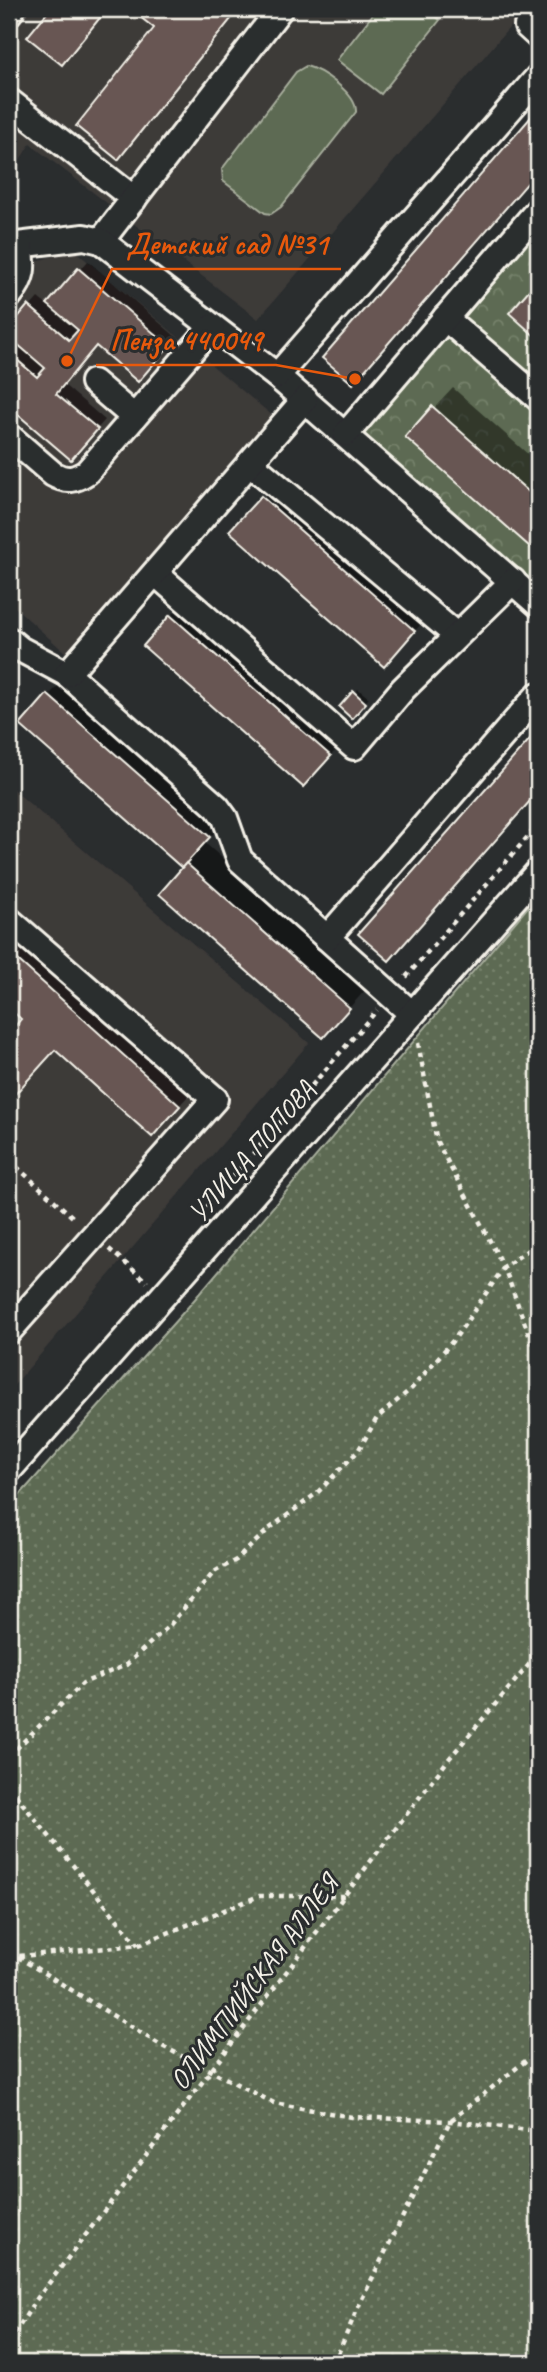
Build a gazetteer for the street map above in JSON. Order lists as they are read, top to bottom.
{
  "streets": {
    "street": ["УЛИЦА ПОПОВА"],
    "path": ["ОЛИМПИЙСКАЯ АЛЛЕЯ"]
  },
  "places": ["Детский сад №31", "Пенза 440049"]
}
